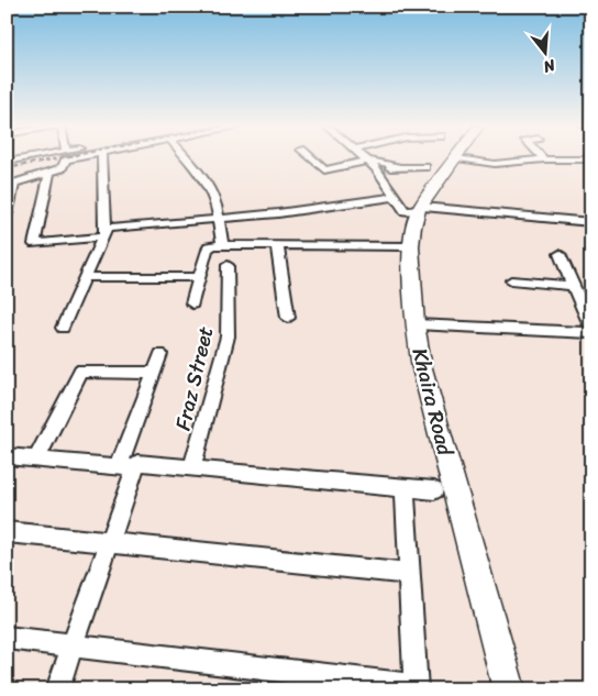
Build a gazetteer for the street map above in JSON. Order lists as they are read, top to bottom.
{
  "streets": {
    "street": ["Fraz Street", "Khaira Road"]
  },
  "north": "bottom"
}
